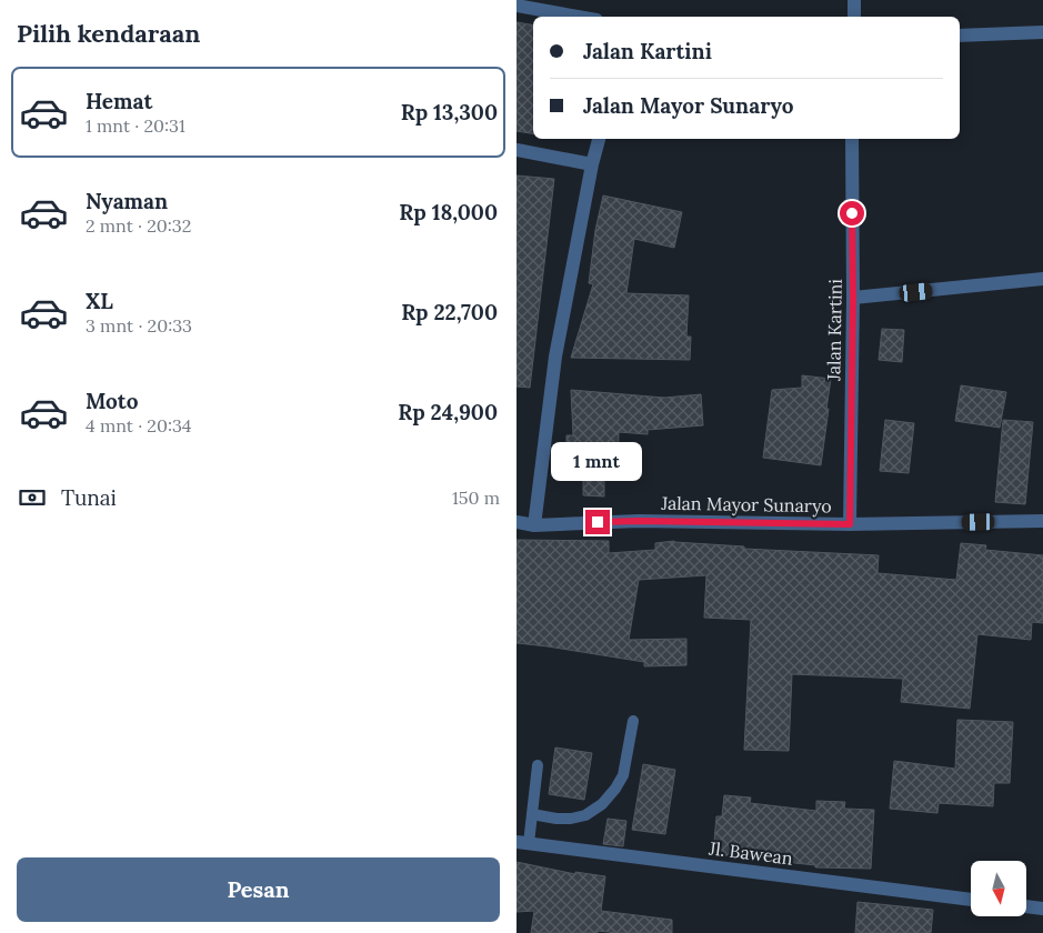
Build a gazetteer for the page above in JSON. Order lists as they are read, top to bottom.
{
  "streets": {
    "street": ["Jalan Kartini", "Jalan Mayor Sunaryo", "Jl. Bawean"]
  },
  "crossings": [
    ["Jalan Kartini", "Jalan Mayor Sunaryo"]
  ],
  "north": "bottom",
  "page": {
    "heading": "Pilih kendaraan",
    "banner": ["Jalan Kartini", "Jalan Mayor Sunaryo"],
    "list": [
      {
        "name": "Hemat",
        "note": "1 mnt · 20:31",
        "value": "Rp 13,300"
      },
      {
        "name": "Nyaman",
        "note": "2 mnt · 20:32",
        "value": "Rp 18,000"
      },
      {
        "name": "XL",
        "note": "3 mnt · 20:33",
        "value": "Rp 22,700"
      },
      {
        "name": "Moto",
        "note": "4 mnt · 20:34",
        "value": "Rp 24,900"
      }
    ],
    "bubble": "1 mnt",
    "pay": ["Tunai", "150 m"],
    "buttons": "Pesan"
  }
}
